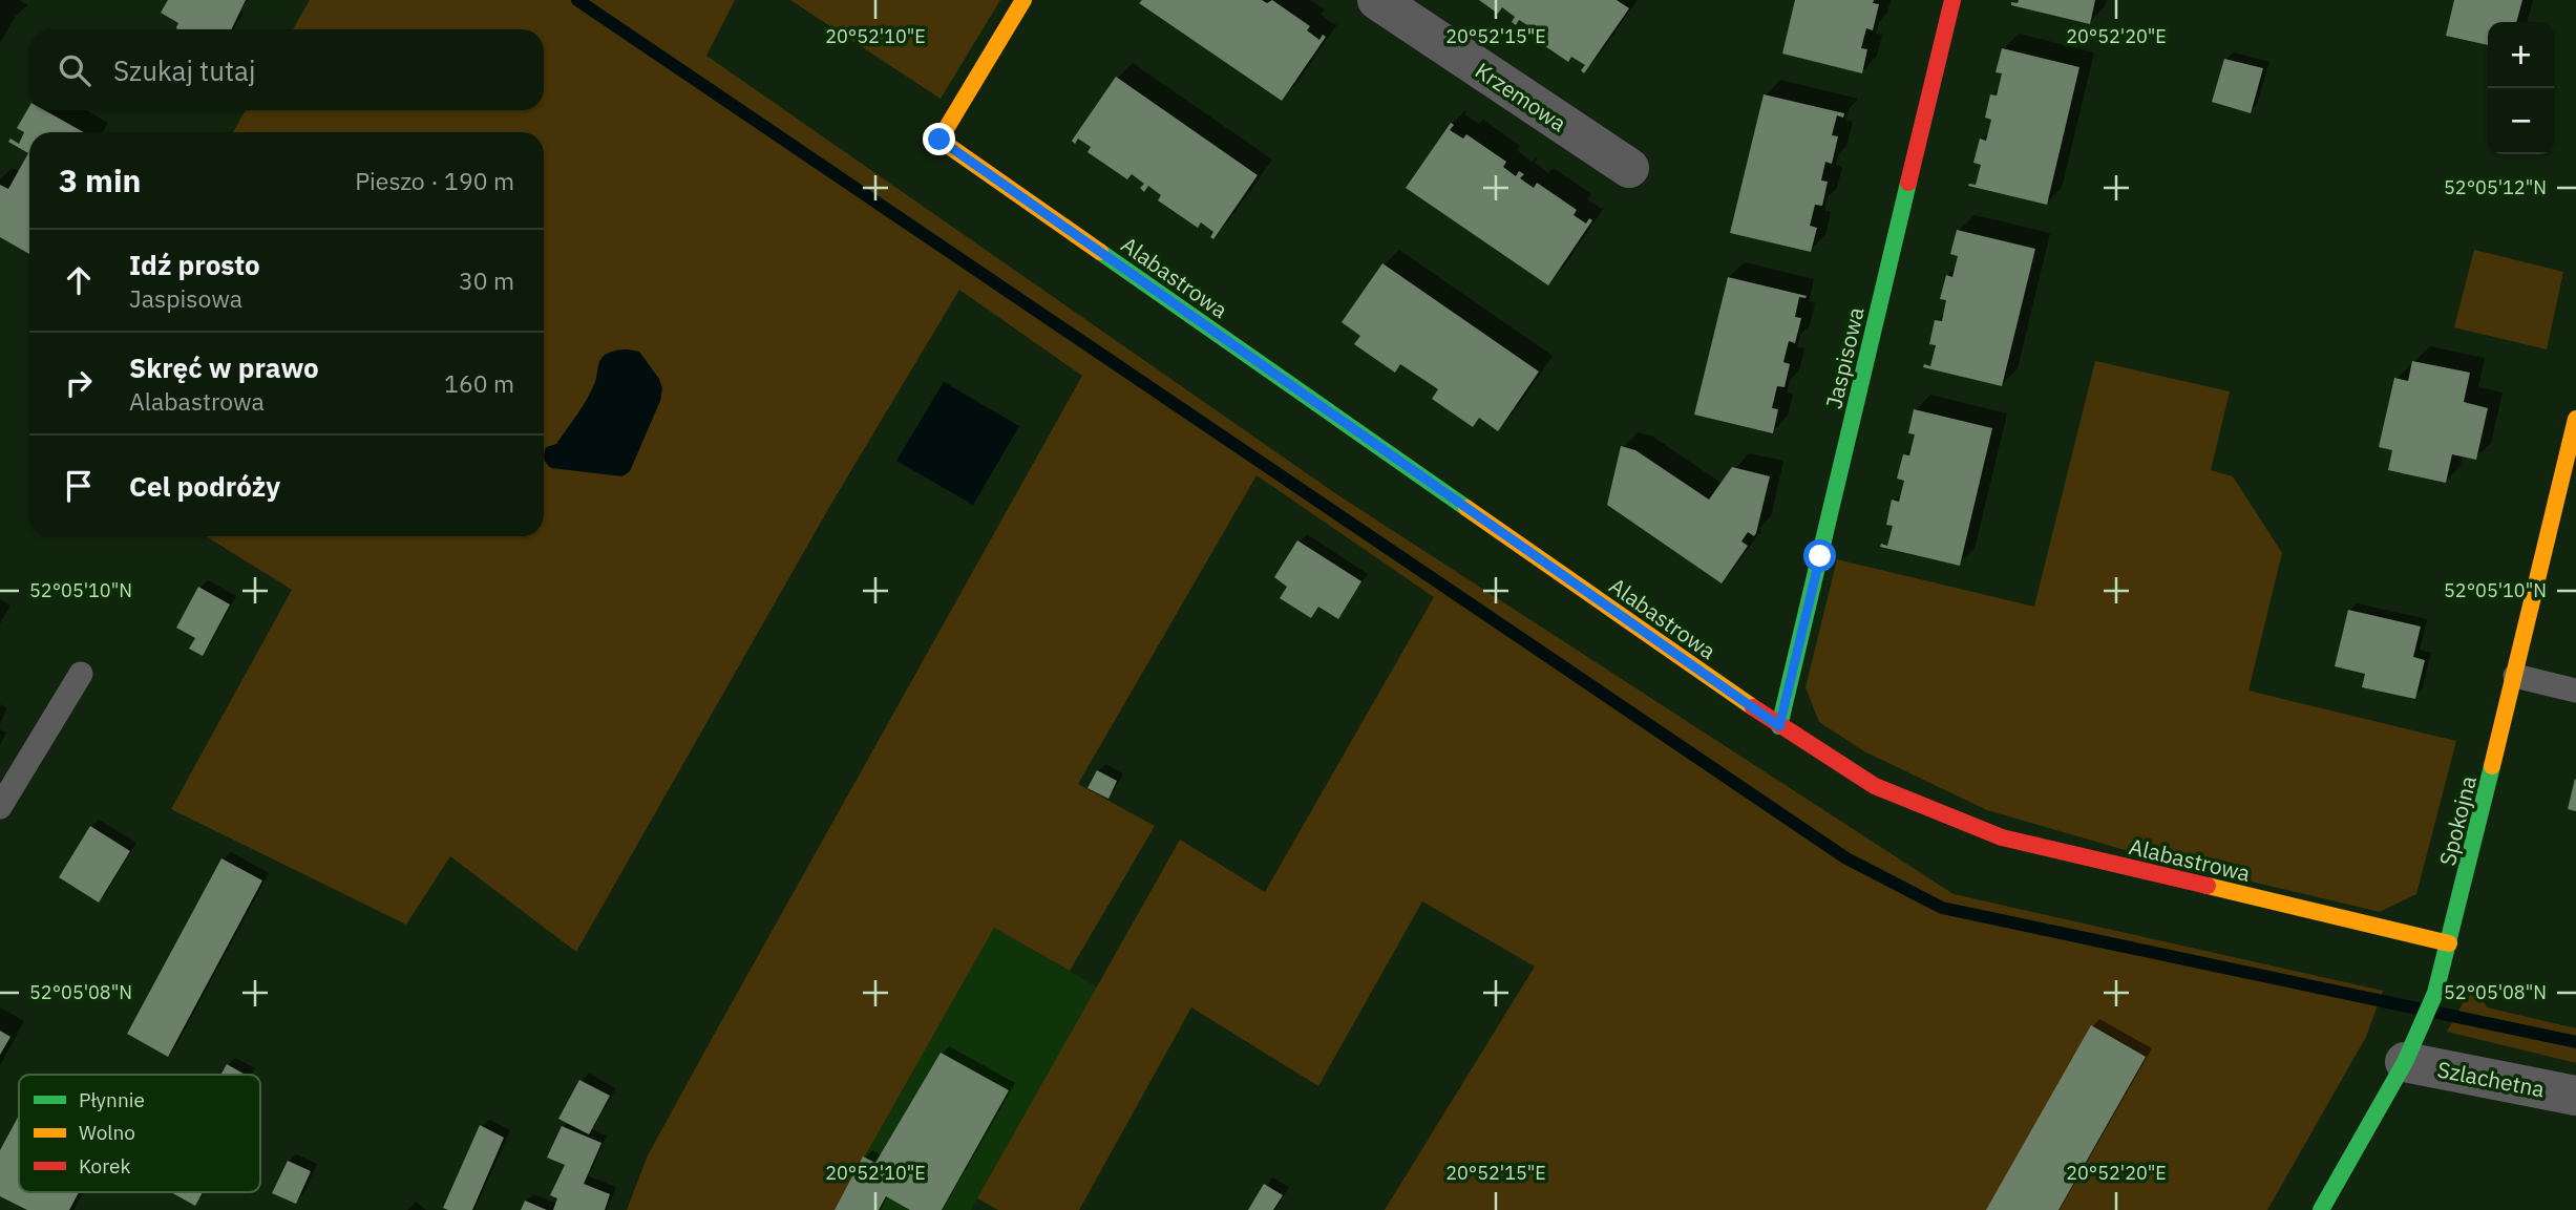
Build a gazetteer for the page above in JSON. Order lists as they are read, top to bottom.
{
  "streets": {
    "street": [
      "Krzemowa",
      "Alabastrowa",
      "Jaspisowa",
      "Spokojna",
      "Szlachetna"
    ]
  },
  "crossings": [
    ["Alabastrowa", "Jaspisowa"],
    ["Alabastrowa", "Spokojna"],
    ["Spokojna", "Szlachetna"]
  ],
  "legend": ["Płynnie", "Wolno", "Korek"],
  "page": {
    "map_buttons": ["+", "−"],
    "search": "Szukaj tutaj",
    "heading": ["3 min", "Pieszo · 190 m"],
    "list": [
      ["Idź prosto", "Jaspisowa", "30 m"],
      ["Skręć w prawo", "Alabastrowa", "160 m"],
      "Cel podróży"
    ]
  },
  "coordinates": [
    "20°52'10\"E",
    "20°52'15\"E",
    "20°52'20\"E",
    "52°05'12\"N",
    "52°05'10\"N",
    "52°05'08\"N"
  ]
}
